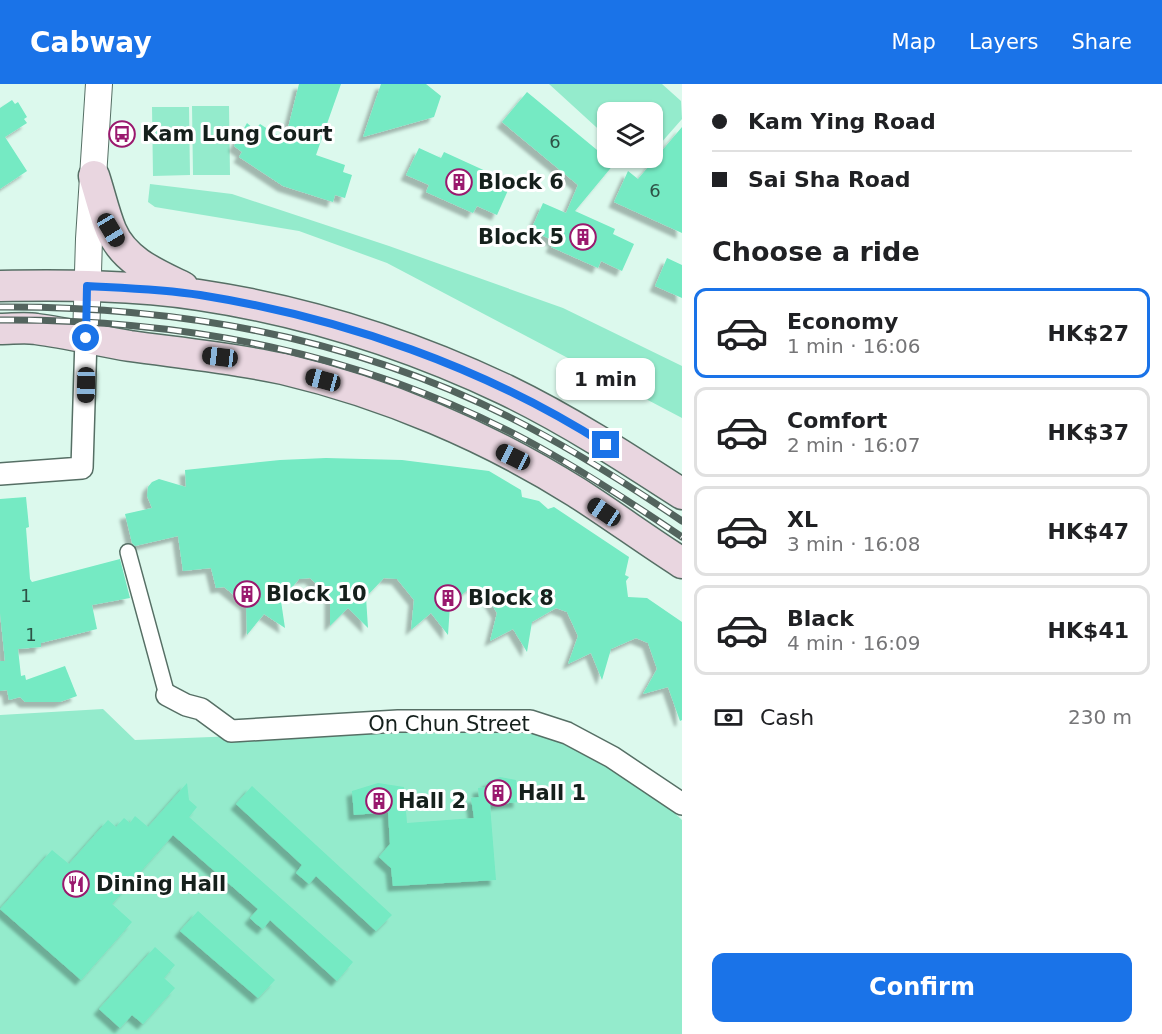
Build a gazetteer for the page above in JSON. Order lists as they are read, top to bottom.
{
  "streets": {
    "street": ["On Chun Street"]
  },
  "places": {
    "bus stop": ["Kam Lung Court"],
    "building": [
      "Block 6",
      "Block 5",
      "Block 10",
      "Block 8",
      "Hall 1",
      "Hall 2"
    ],
    "restaurant": ["Dining Hall"]
  },
  "house_numbers": [
    "6",
    "6",
    "1",
    "1"
  ],
  "page": {
    "header": "Cabway",
    "nav": ["Map", "Layers", "Share"],
    "banner": ["Kam Ying Road", "Sai Sha Road"],
    "heading": "Choose a ride",
    "list": [
      {
        "name": "Economy",
        "note": "1 min · 16:06",
        "value": "HK$27"
      },
      {
        "name": "Comfort",
        "note": "2 min · 16:07",
        "value": "HK$37"
      },
      {
        "name": "XL",
        "note": "3 min · 16:08",
        "value": "HK$47"
      },
      {
        "name": "Black",
        "note": "4 min · 16:09",
        "value": "HK$41"
      }
    ],
    "bubble": "1 min",
    "pay": ["Cash", "230 m"],
    "buttons": "Confirm"
  }
}
